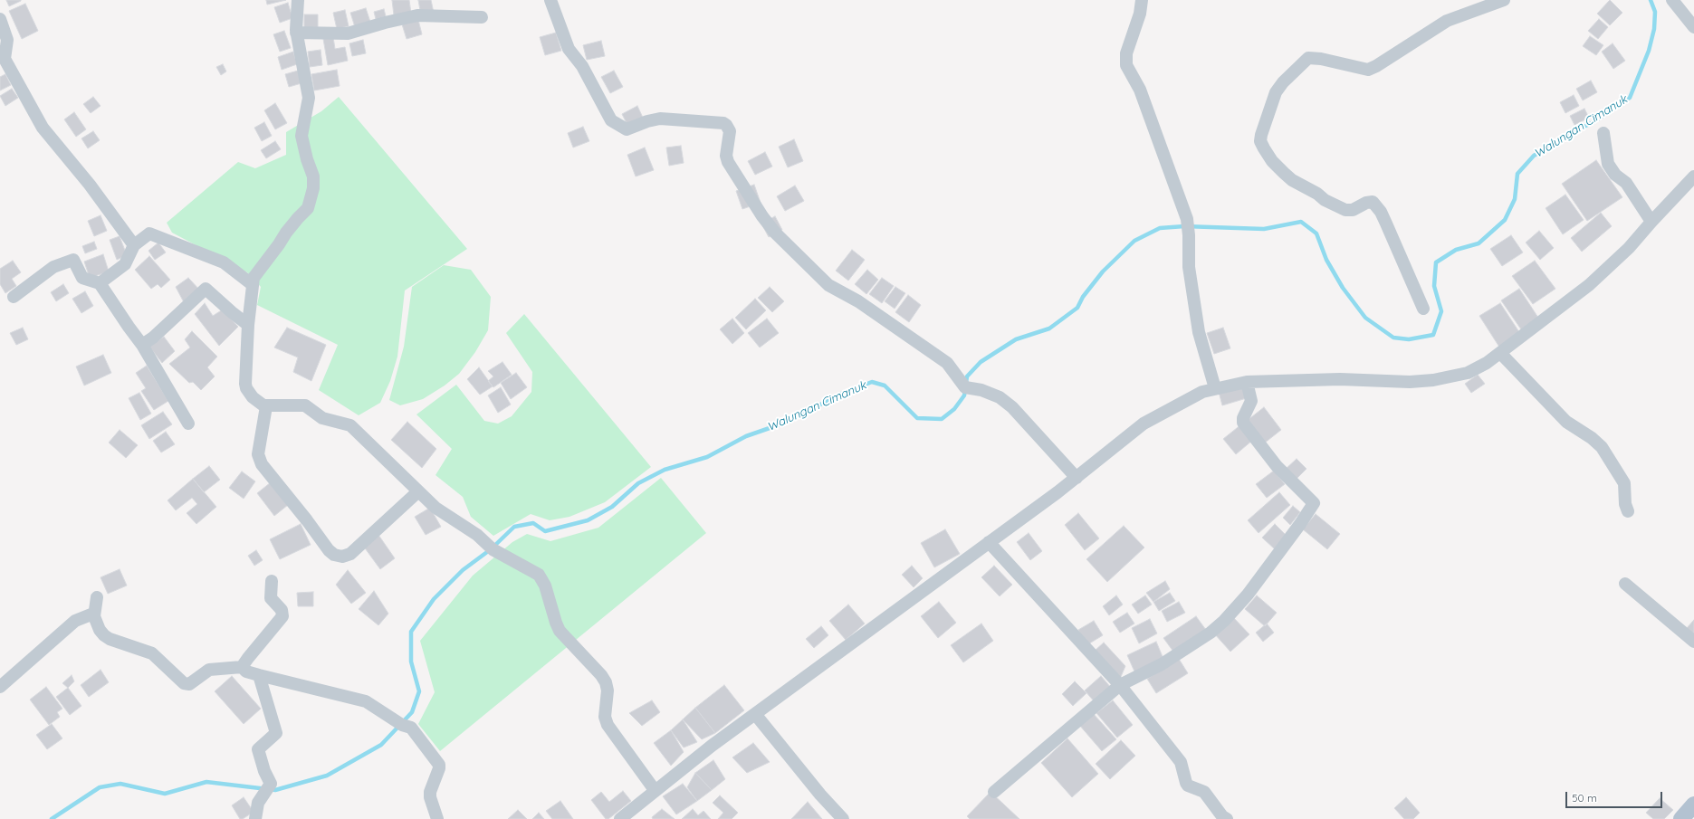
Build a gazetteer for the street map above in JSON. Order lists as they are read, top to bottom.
{
  "water": ["Walungan Cimanuk"],
  "scale_bar": "50 m"
}
